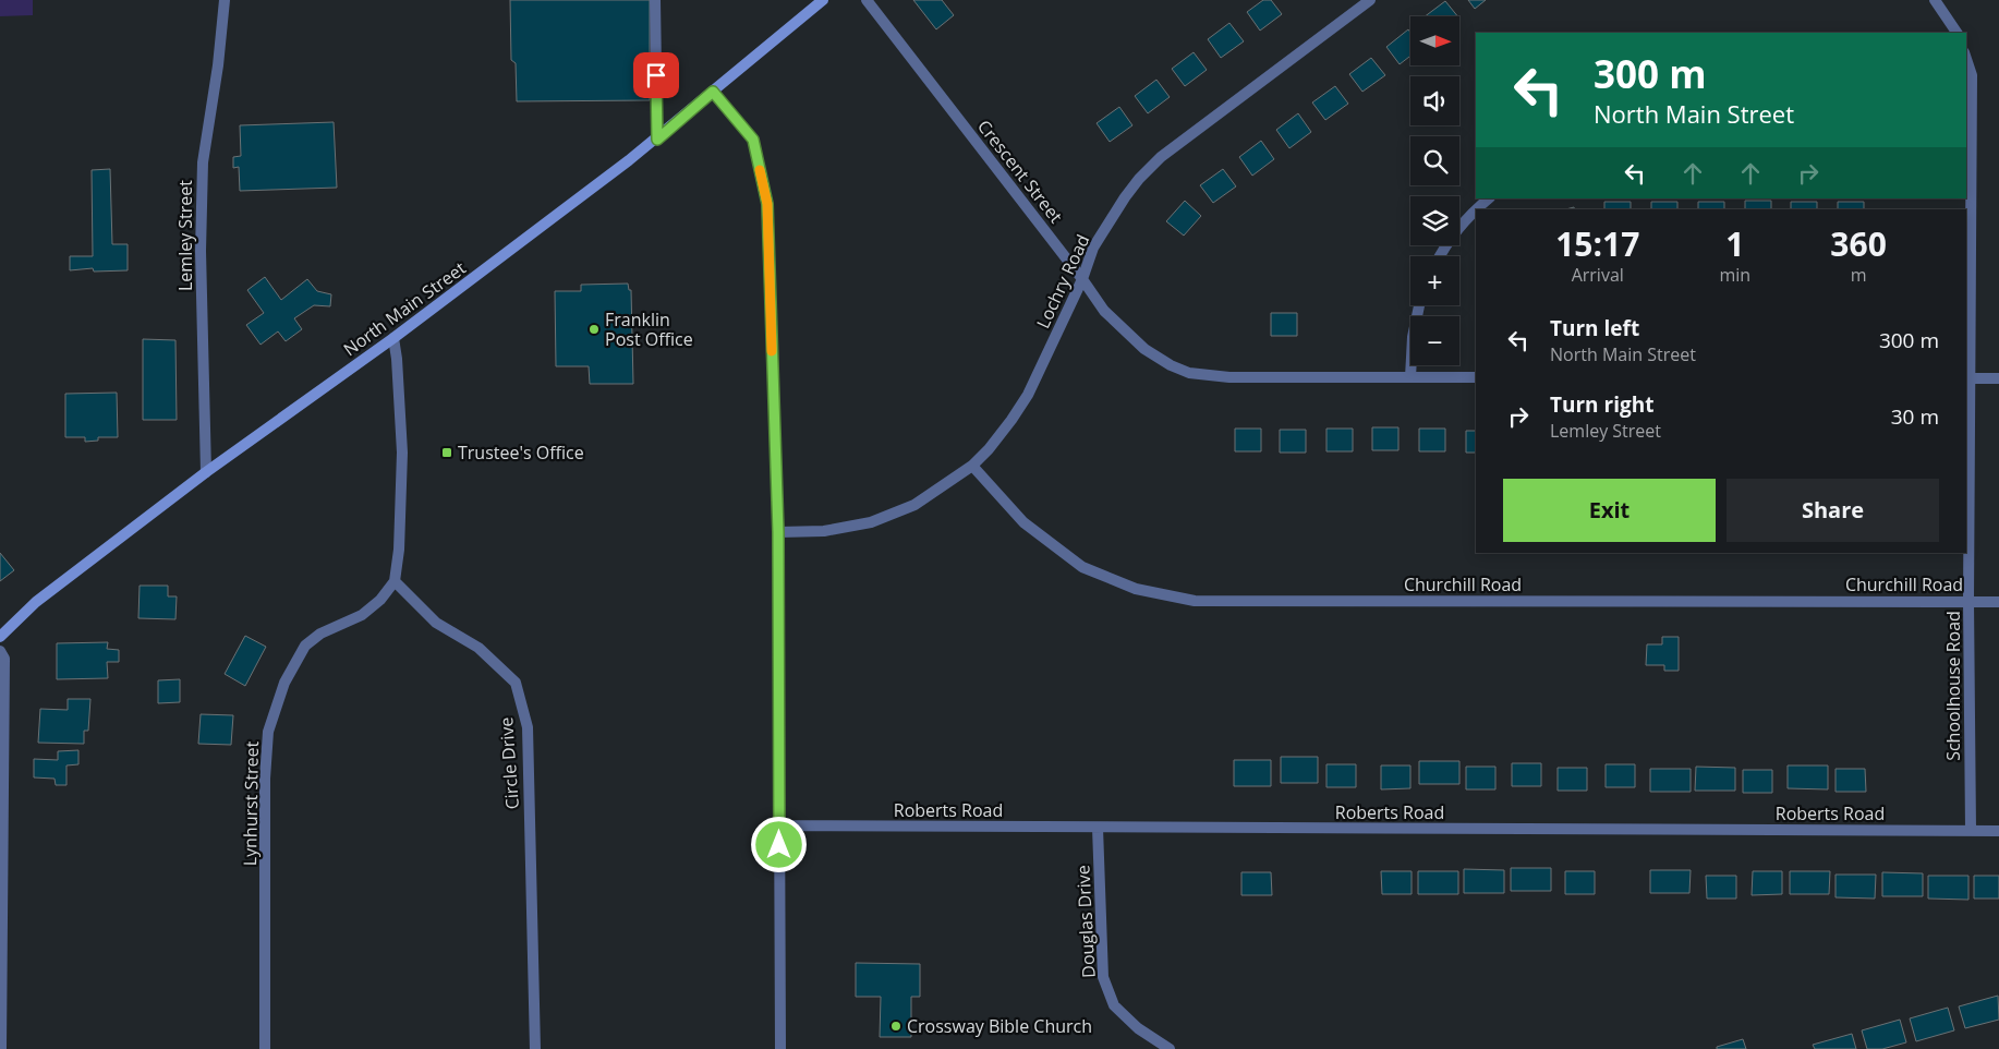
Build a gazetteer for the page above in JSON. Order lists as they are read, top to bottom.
{
  "streets": {
    "street": [
      "Crescent Street",
      "Lemley Street",
      "Lochry Road",
      "North Main Street",
      "Churchill Road",
      "Schoolhouse Road",
      "Circle Drive",
      "Lynhurst Street",
      "Roberts Road",
      "Douglas Drive"
    ]
  },
  "crossings": [
    ["Crescent Street", "Lochry Road"],
    ["Lemley Street", "North Main Street"],
    ["Lochry Road", "Churchill Road"],
    ["Churchill Road", "Schoolhouse Road"],
    ["Schoolhouse Road", "Roberts Road"],
    ["Circle Drive", "Lynhurst Street"],
    ["Roberts Road", "Douglas Drive"]
  ],
  "places": {
    "other": ["Franklin Post Office", "Crossway Bible Church"],
    "transit": ["Trustee's Office"]
  },
  "north": "right",
  "page": {
    "map_buttons": ["+", "−"],
    "turn": ["300 m", "North Main Street"],
    "eta": [
      "15:17",
      "Arrival",
      "1",
      "min",
      "360",
      "m"
    ],
    "list": [
      {
        "name": "Turn left",
        "note": "North Main Street",
        "value": "300 m"
      },
      {
        "name": "Turn right",
        "note": "Lemley Street",
        "value": "30 m"
      }
    ],
    "buttons": ["Exit", "Share"]
  }
}
